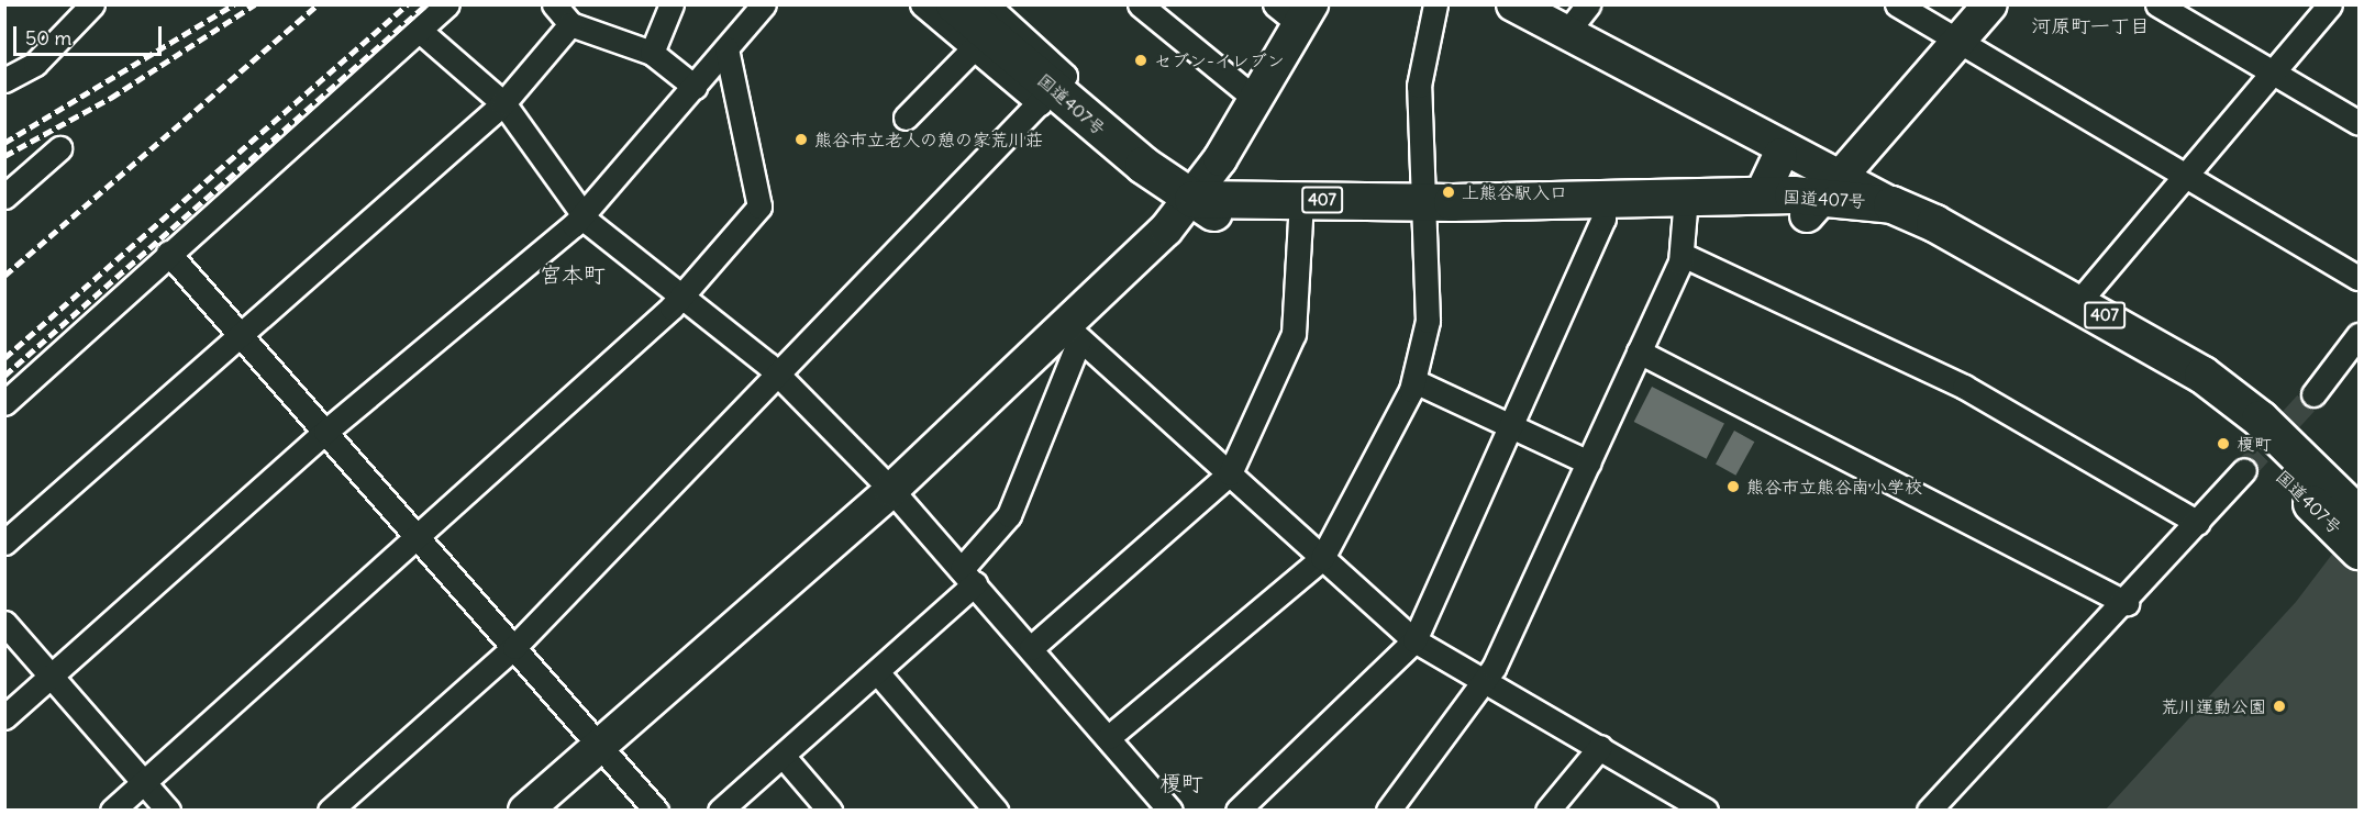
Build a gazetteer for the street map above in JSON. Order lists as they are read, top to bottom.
{
  "streets": {
    "highway": ["国道407号", "407"]
  },
  "crossings": [
    ["国道407号", "407"]
  ],
  "districts": ["河原町一丁目", "宮本町", "榎町"],
  "places": [
    "セブン-イレブン",
    "熊谷市立老人の憩の家荒川荘",
    "上熊谷駅入口",
    "榎町",
    "熊谷市立熊谷南小学校",
    "荒川運動公園"
  ],
  "scale_bar": "50 m"
}
